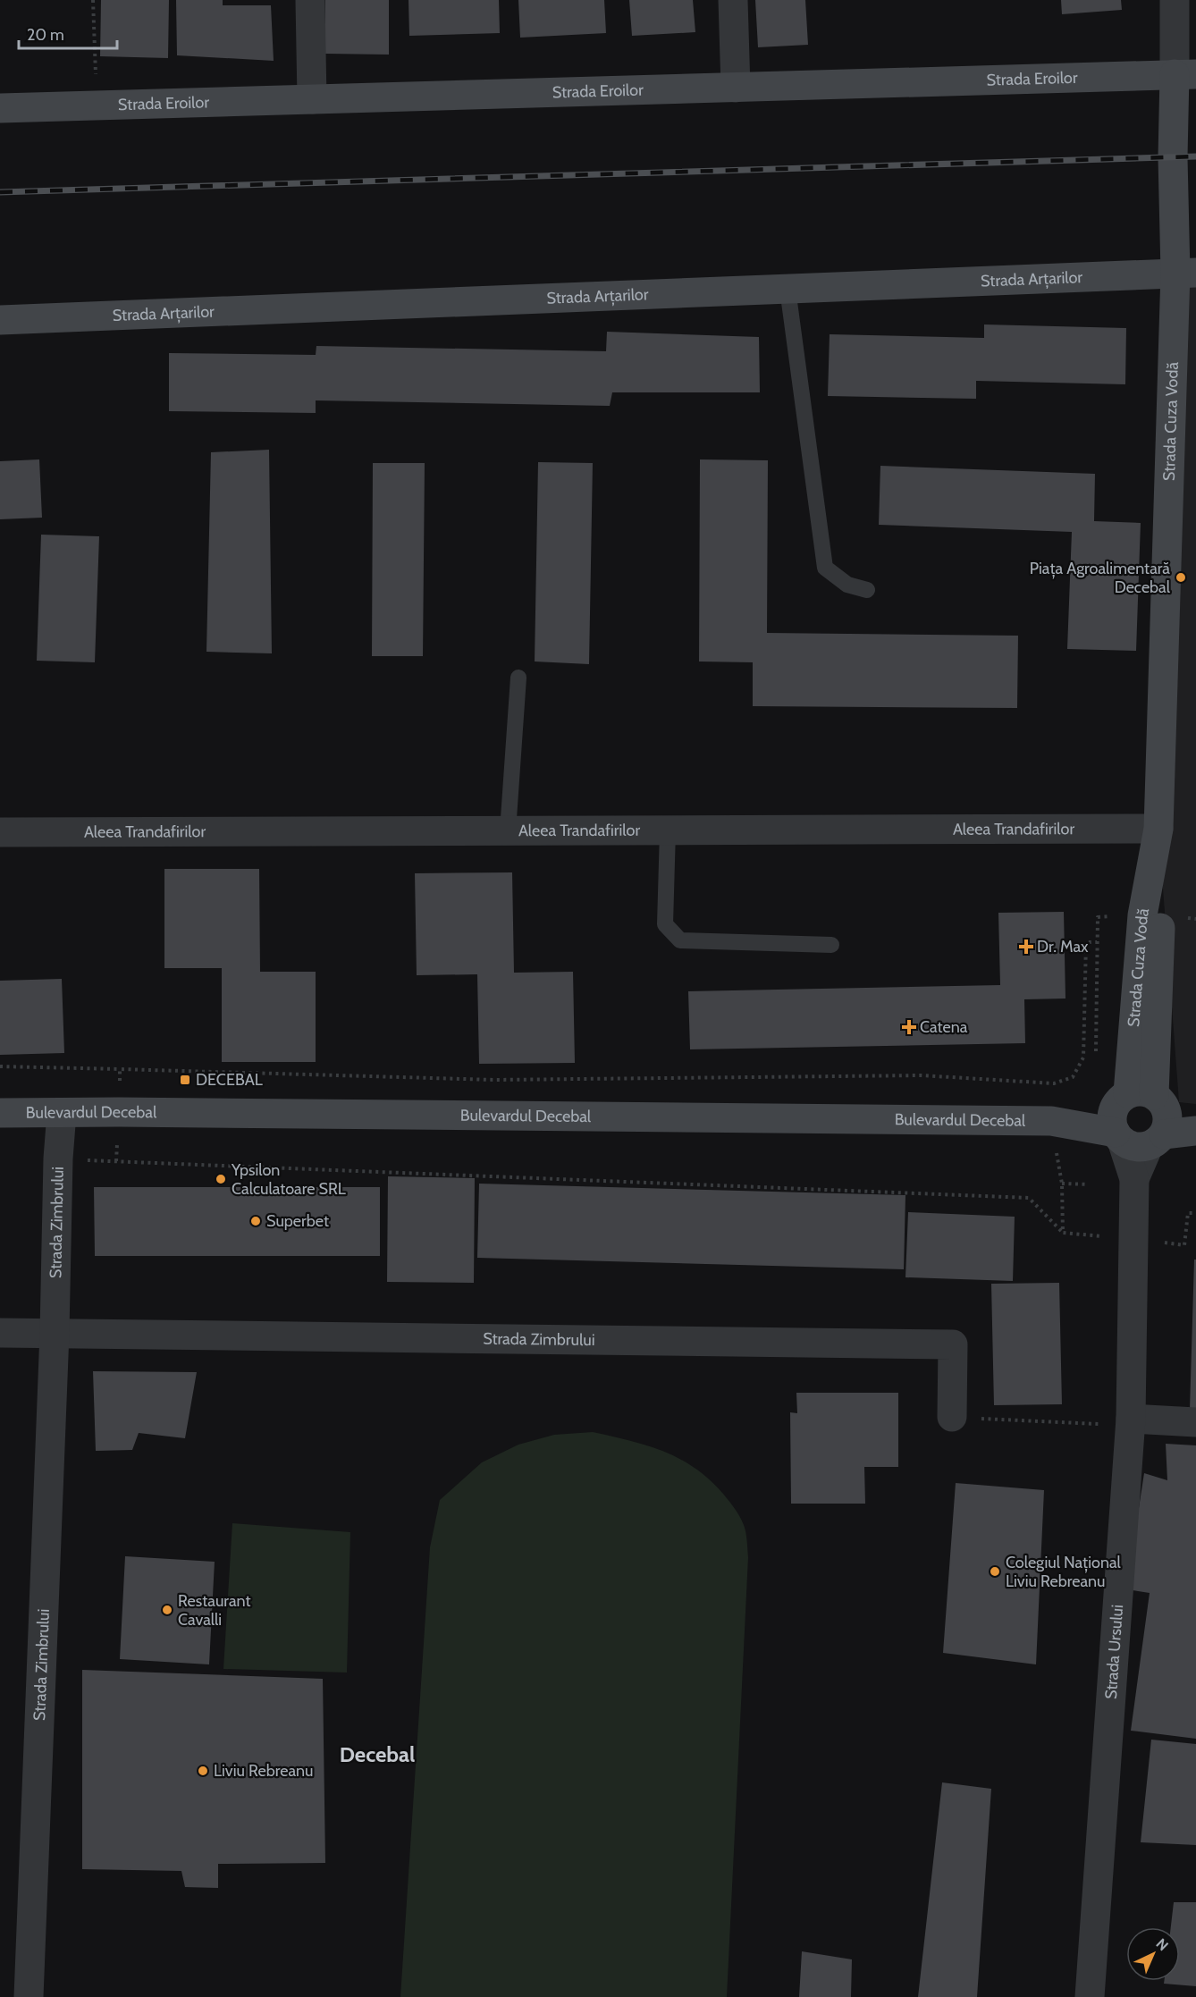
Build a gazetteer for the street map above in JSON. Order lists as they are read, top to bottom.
{
  "streets": {
    "street": [
      "Strada Eroilor",
      "Strada Arțarilor",
      "Strada Cuza Vodă",
      "Aleea Trandafirilor",
      "Bulevardul Decebal",
      "Strada Zimbrului",
      "Strada Ursului"
    ]
  },
  "crossings": [
    ["Strada Eroilor", "Strada Cuza Vodă"],
    ["Strada Arțarilor", "Strada Cuza Vodă"],
    ["Strada Cuza Vodă", "Aleea Trandafirilor"],
    ["Strada Cuza Vodă", "Bulevardul Decebal"],
    ["Strada Cuza Vodă", "Strada Ursului"],
    ["Bulevardul Decebal", "Strada Zimbrului"],
    ["Bulevardul Decebal", "Strada Ursului"]
  ],
  "districts": ["Decebal"],
  "places": {
    "other": [
      "Piața Agroalimentară Decebal",
      "Ypsilon Calculatoare SRL",
      "Superbet",
      "Colegiul Național Liviu Rebreanu",
      "Restaurant Cavalli",
      "Liviu Rebreanu"
    ],
    "health": ["Dr. Max", "Catena"],
    "transit": ["DECEBAL"]
  },
  "scale_bar": "20 m",
  "north": "top right"
}
